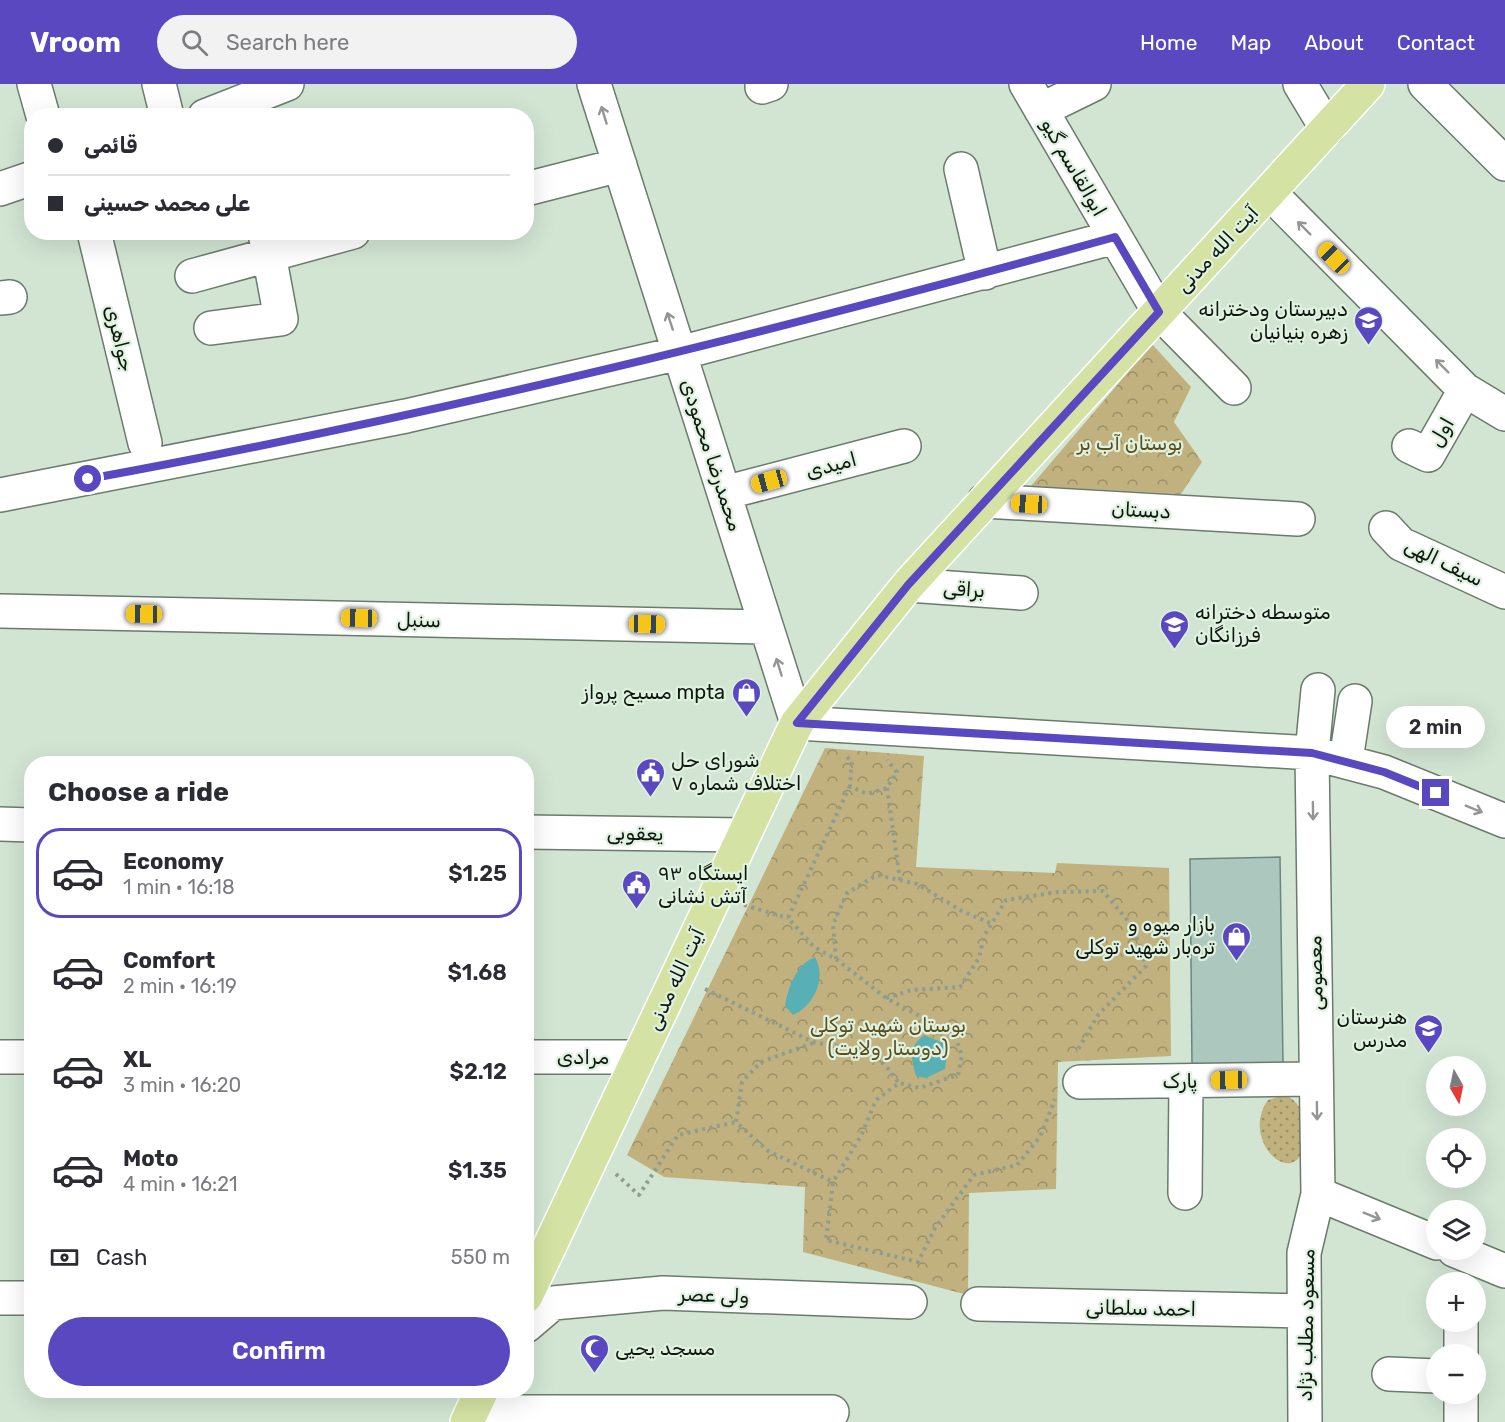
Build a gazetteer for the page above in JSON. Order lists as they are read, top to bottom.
{
  "streets": {
    "main road": ["آیت الله مدنی"],
    "street": [
      "ابوالقاسم گیو",
      "جواهری",
      "اول",
      "محمدرضا محمودی",
      "امیدی",
      "دبستان",
      "سیف الهی",
      "براقی",
      "سنبل",
      "یعقوبی",
      "معصومی",
      "مرادی",
      "پارک",
      "ولی عصر",
      "احمد سلطانی",
      "مسعود مطلب نژاد"
    ]
  },
  "crossings": [
    ["ابوالقاسم گیو", "آیت الله مدنی"],
    ["آیت الله مدنی", "محمدرضا محمودی"],
    ["آیت الله مدنی", "دبستان"],
    ["آیت الله مدنی", "براقی"],
    ["آیت الله مدنی", "یعقوبی"],
    ["آیت الله مدنی", "مرادی"],
    ["محمدرضا محمودی", "امیدی"],
    ["محمدرضا محمودی", "سنبل"],
    ["معصومی", "پارک"],
    ["معصومی", "مسعود مطلب نژاد"],
    ["احمد سلطانی", "مسعود مطلب نژاد"]
  ],
  "one_way": ["محمدرضا محمودی", "معصومی"],
  "parks": ["بوستان آب بر", "بوستان شهید توکلی (دوستار ولایت)"],
  "places": {
    "school or university": ["دبیرستان ودخترانه زهره بنیانیان", "متوسطه دخترانه فرزانگان", "هنرستان مدرس"],
    "shop": ["مسیح پرواز mpta", "بازار میوه و تره‌بار شهید توکلی"],
    "public building": ["شورای حل اختلاف شماره ۷", "ایستگاه ۹۳ آتش نشانی"],
    "mosque": ["مسجد یحیی"]
  },
  "north": "bottom",
  "page": {
    "header": "Vroom",
    "search": "Search here",
    "nav": [
      "Home",
      "Map",
      "About",
      "Contact"
    ],
    "banner": ["قائمی", "علی محمد حسینی"],
    "bubble": "2 min",
    "heading": "Choose a ride",
    "list": [
      {
        "name": "Economy",
        "note": "1 min · 16:18",
        "value": "$1.25"
      },
      {
        "name": "Comfort",
        "note": "2 min · 16:19",
        "value": "$1.68"
      },
      {
        "name": "XL",
        "note": "3 min · 16:20",
        "value": "$2.12"
      },
      {
        "name": "Moto",
        "note": "4 min · 16:21",
        "value": "$1.35"
      }
    ],
    "map_buttons": ["+", "−"],
    "pay": ["Cash", "550 m"],
    "buttons": "Confirm"
  }
}
